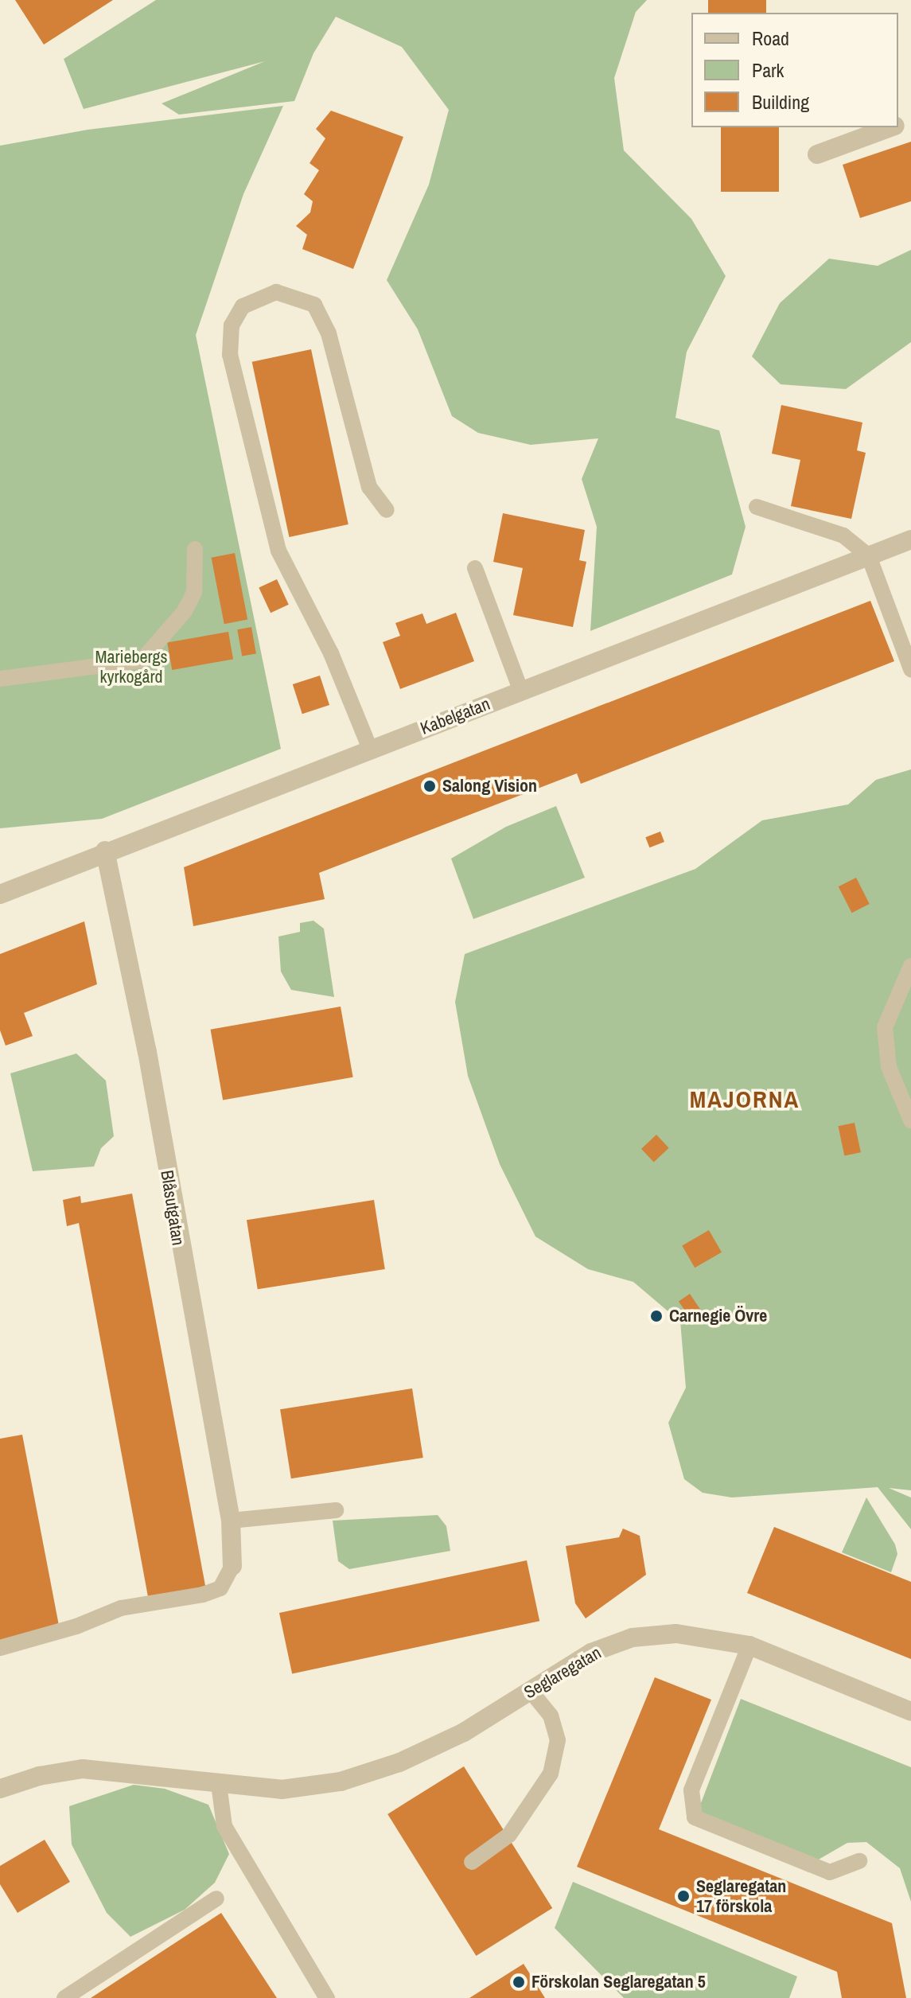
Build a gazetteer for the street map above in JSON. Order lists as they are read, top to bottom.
{
  "streets": {
    "street": ["Kabelgatan", "Blåsutgatan", "Seglaregatan"]
  },
  "crossings": [
    ["Kabelgatan", "Blåsutgatan"]
  ],
  "districts": ["MAJORNA"],
  "parks": ["Mariebergs kyrkogård"],
  "places": [
    "Salong Vision",
    "Carnegie Övre",
    "Seglaregatan 17 förskola",
    "Förskolan Seglaregatan 5"
  ],
  "legend": ["Road", "Park", "Building"]
}
